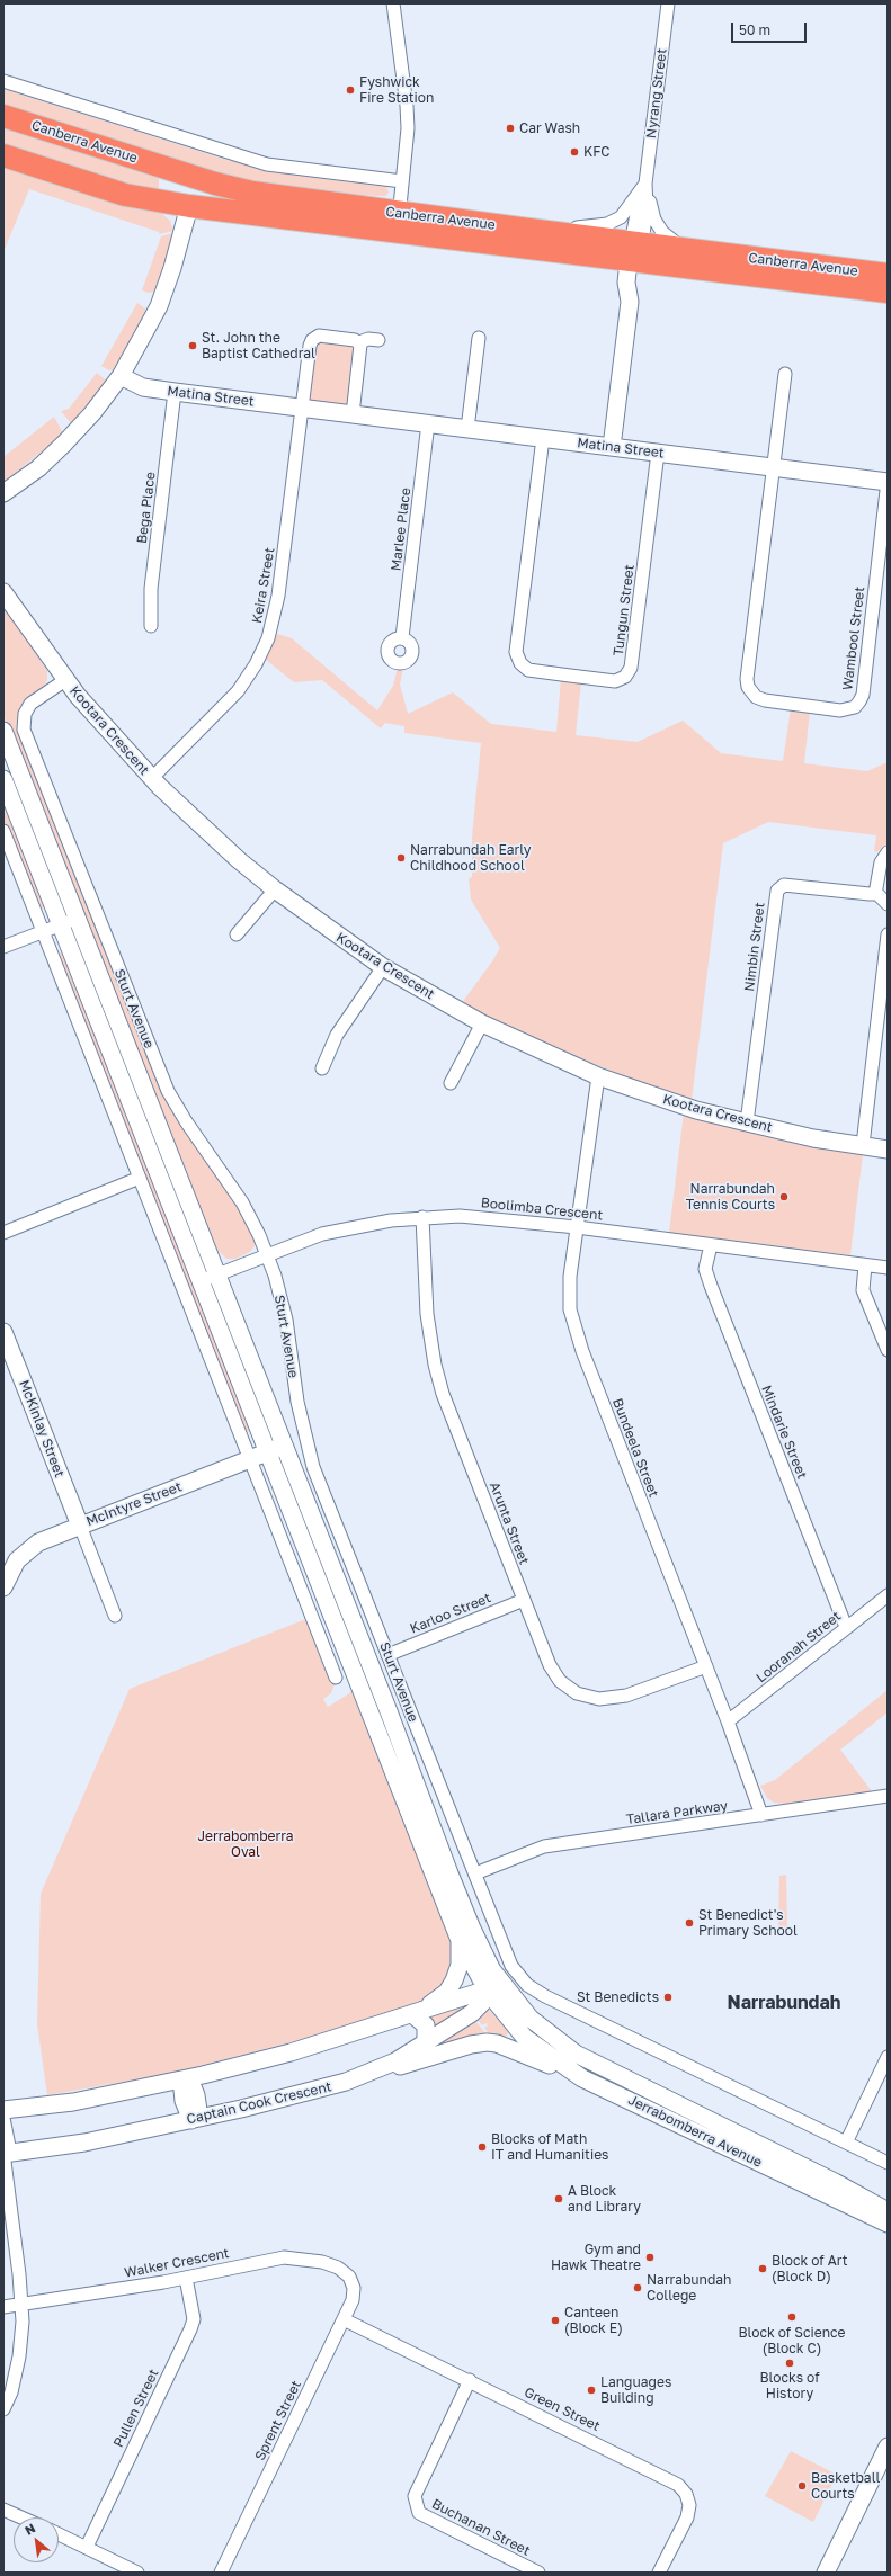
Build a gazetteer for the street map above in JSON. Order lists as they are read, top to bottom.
{
  "streets": {
    "highway": ["Canberra Avenue"],
    "main road": [
      "Nyrang Street",
      "Matina Street",
      "Kootara Crescent",
      "Sturt Avenue",
      "McKinlay Street",
      "McIntyre Street",
      "Captain Cook Crescent",
      "Jerrabomberra Avenue"
    ],
    "street": [
      "Bega Place",
      "Marlee Place",
      "Keira Street",
      "Tungun Street",
      "Wambool Street",
      "Nimbin Street",
      "Boolimba Crescent",
      "Mindarie Street",
      "Bundeela Street",
      "Arunta Street",
      "Karloo Street",
      "Looranah Street",
      "Tallara Parkway",
      "Walker Crescent",
      "Pullen Street",
      "Green Street",
      "Sprent Street",
      "Buchanan Street"
    ]
  },
  "crossings": [
    ["Nyrang Street", "Canberra Avenue"],
    ["Nyrang Street", "Matina Street"],
    ["Matina Street", "Bega Place"],
    ["Matina Street", "Marlee Place"],
    ["Matina Street", "Keira Street"],
    ["Matina Street", "Tungun Street"],
    ["Matina Street", "Wambool Street"],
    ["Keira Street", "Kootara Crescent"],
    ["Kootara Crescent", "Nimbin Street"],
    ["Kootara Crescent", "Sturt Avenue"],
    ["Kootara Crescent", "Bundeela Street"],
    ["Sturt Avenue", "Boolimba Crescent"],
    ["Sturt Avenue", "McIntyre Street"],
    ["Sturt Avenue", "Karloo Street"],
    ["Sturt Avenue", "Tallara Parkway"],
    ["Sturt Avenue", "Jerrabomberra Avenue"],
    ["Boolimba Crescent", "Mindarie Street"],
    ["Boolimba Crescent", "Bundeela Street"],
    ["Boolimba Crescent", "Arunta Street"],
    ["McKinlay Street", "McIntyre Street"],
    ["Mindarie Street", "Looranah Street"],
    ["Bundeela Street", "Arunta Street"],
    ["Bundeela Street", "Looranah Street"],
    ["Bundeela Street", "Tallara Parkway"],
    ["Arunta Street", "Karloo Street"],
    ["Captain Cook Crescent", "Jerrabomberra Avenue"],
    ["Walker Crescent", "Pullen Street"],
    ["Walker Crescent", "Sprent Street"],
    ["Green Street", "Sprent Street"],
    ["Green Street", "Buchanan Street"]
  ],
  "districts": ["Narrabundah"],
  "parks": ["Jerrabomberra Oval"],
  "places": [
    "Fyshwick Fire Station",
    "Car Wash",
    "KFC",
    "St. John the Baptist Cathedral",
    "Narrabundah Early Childhood School",
    "Narrabundah Tennis Courts",
    "St Benedict's Primary School",
    "St Benedicts",
    "Blocks of Math IT and Humanities",
    "A Block and Library",
    "Gym and Hawk Theatre",
    "Block of Art (Block D)",
    "Narrabundah College",
    "Block of Science (Block C)",
    "Canteen (Block E)",
    "Blocks of History",
    "Languages Building",
    "Basketball Courts"
  ],
  "scale_bar": "50 m",
  "north": "top left"
}
